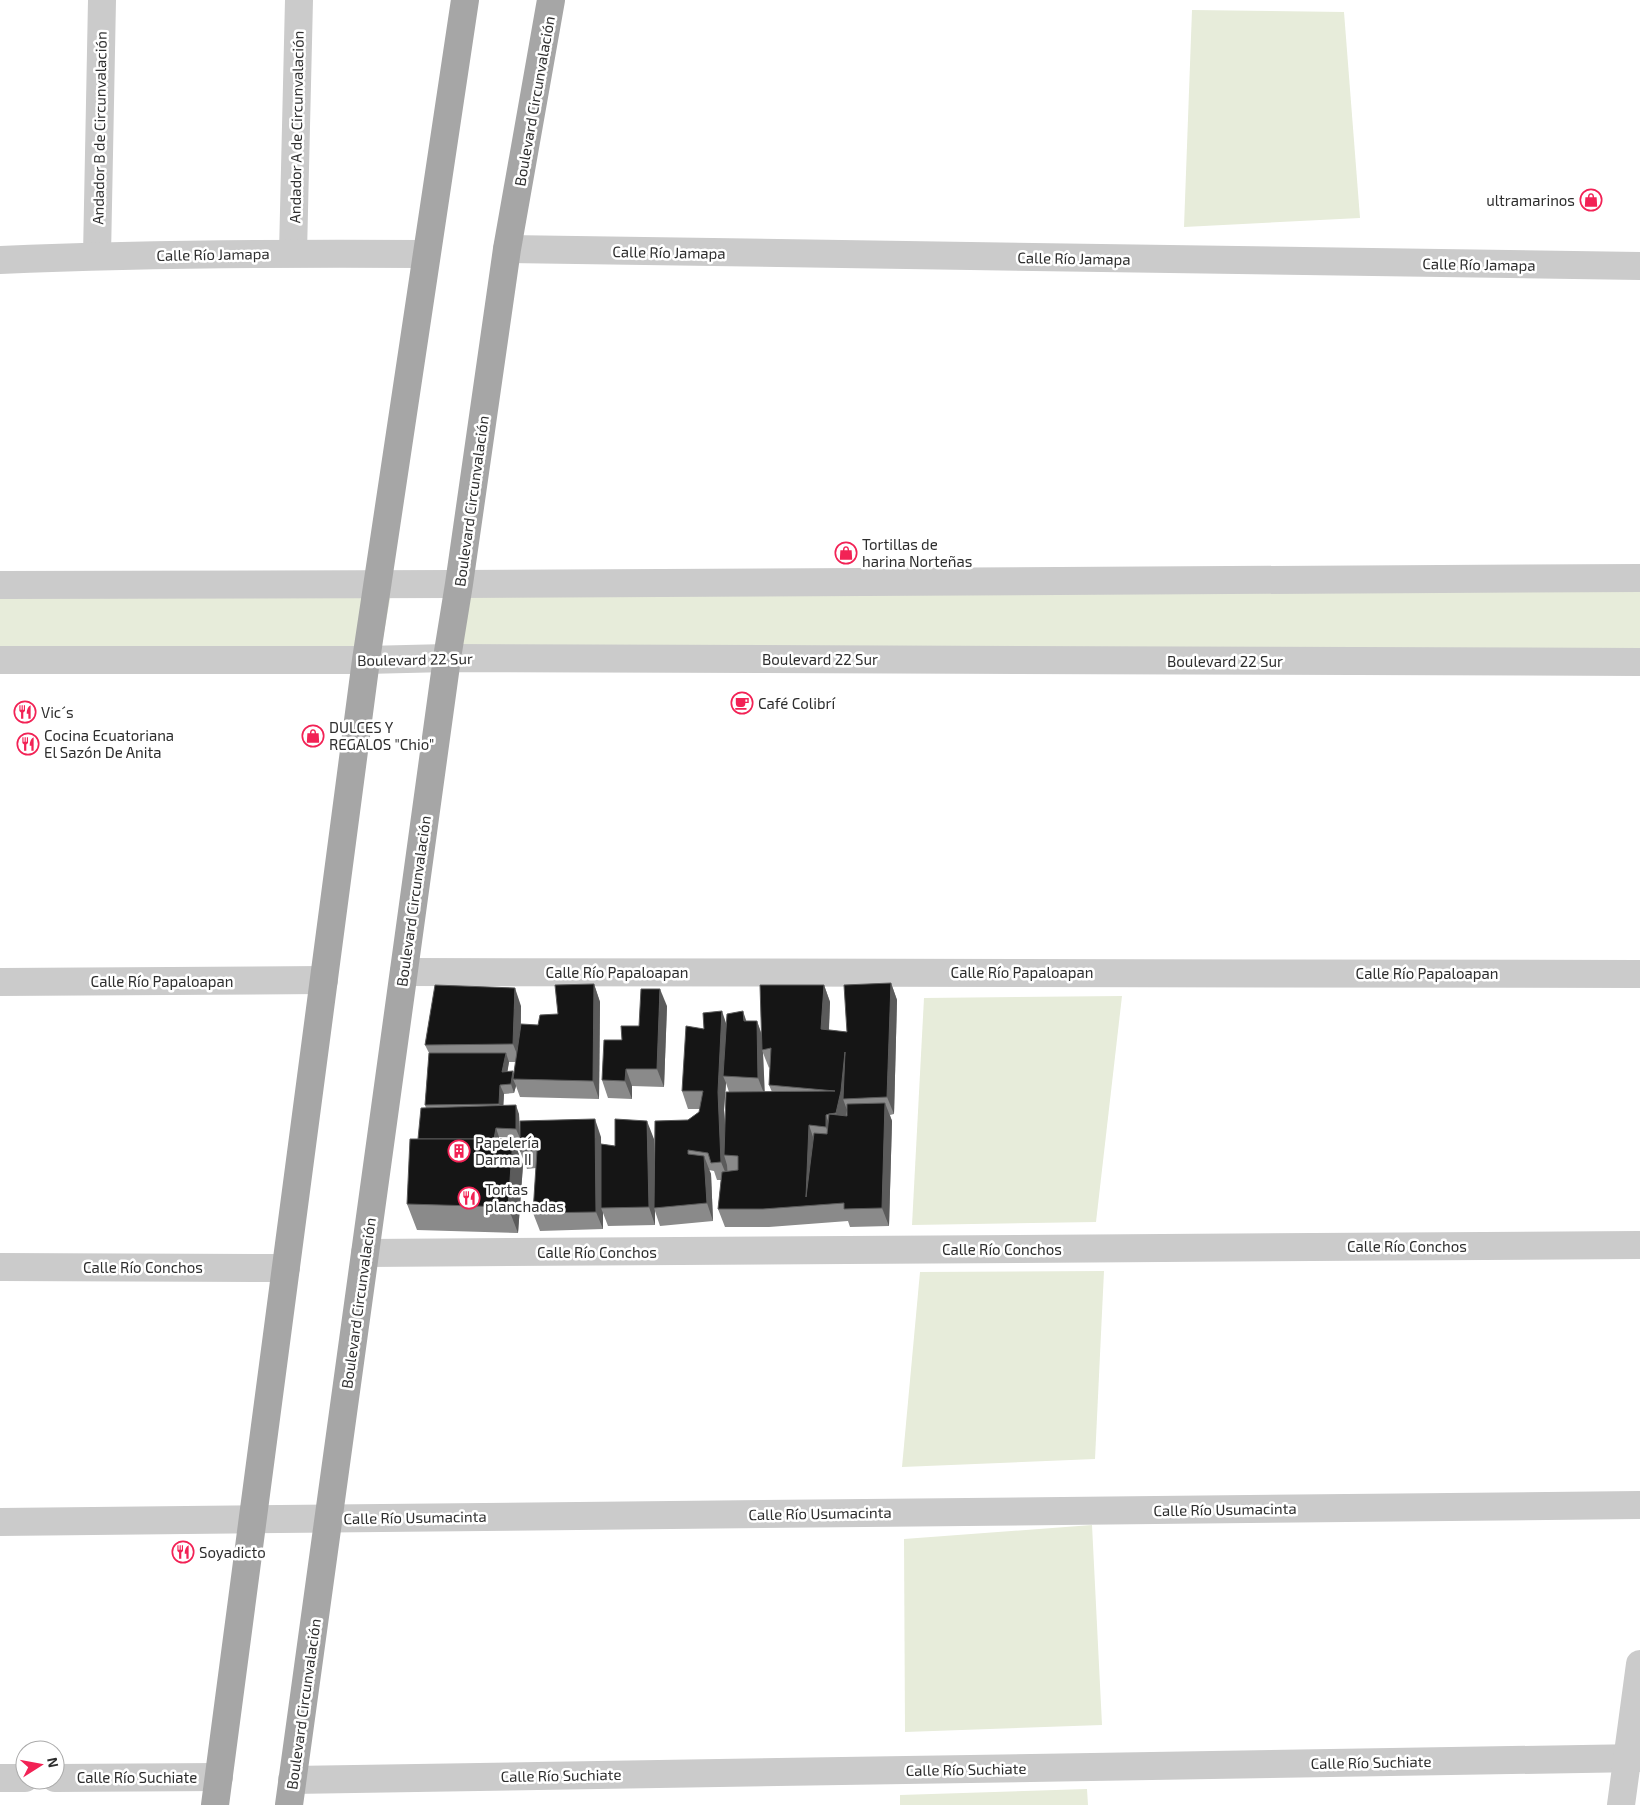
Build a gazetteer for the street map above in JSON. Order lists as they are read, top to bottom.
{
  "streets": {
    "main road": ["Boulevard Circunvalación"],
    "street": [
      "Andador A de Circunvalación",
      "Andador B de Circunvalación",
      "Calle Río Jamapa",
      "Boulevard 22 Sur",
      "Calle Río Papaloapan",
      "Calle Río Conchos",
      "Calle Río Usumacinta",
      "Calle Río Suchiate"
    ]
  },
  "crossings": [
    ["Boulevard Circunvalación", "Calle Río Jamapa"],
    ["Boulevard Circunvalación", "Boulevard 22 Sur"],
    ["Boulevard Circunvalación", "Calle Río Papaloapan"],
    ["Boulevard Circunvalación", "Calle Río Conchos"],
    ["Boulevard Circunvalación", "Calle Río Usumacinta"],
    ["Boulevard Circunvalación", "Calle Río Suchiate"],
    ["Andador A de Circunvalación", "Calle Río Jamapa"],
    ["Andador B de Circunvalación", "Calle Río Jamapa"]
  ],
  "places": {
    "shop": ["ultramarinos", "Tortillas de harina Norteñas", "DULCES Y REGALOS \"Chio\""],
    "cafe": ["Café Colibrí"],
    "restaurant": [
      "Vic´s",
      "Cocina Ecuatoriana El Sazón De Anita",
      "Tortas planchadas",
      "Soyadicto"
    ],
    "building": ["Papelería Darma II"]
  },
  "north": "right"
}
